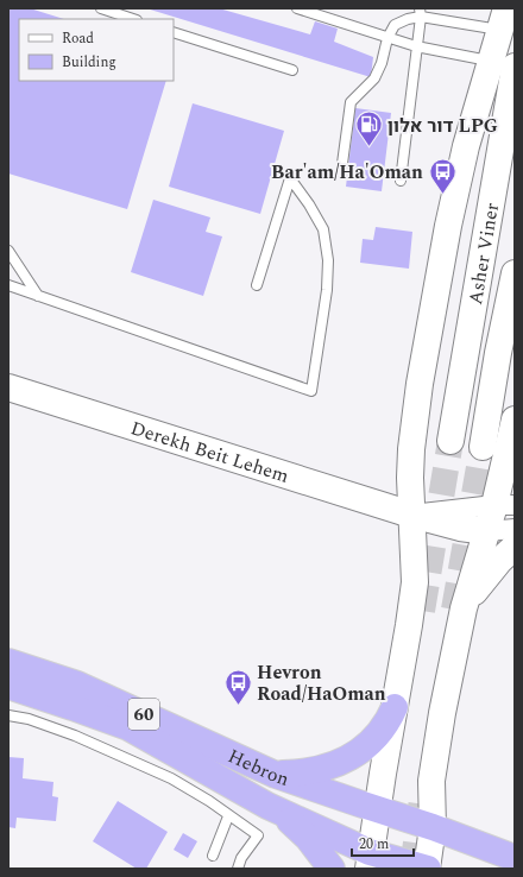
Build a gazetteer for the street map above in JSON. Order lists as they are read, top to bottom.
{
  "streets": {
    "highway": ["60", "Hebron"],
    "main road": ["Asher Viner", "Derekh Beit Lehem"]
  },
  "places": {
    "fuel station": ["דור אלון LPG"],
    "bus stop": ["Bar'am/Ha'Oman", "Hevron Road/HaOman"]
  },
  "legend": ["Road", "Building"],
  "scale_bar": "20 m"
}
